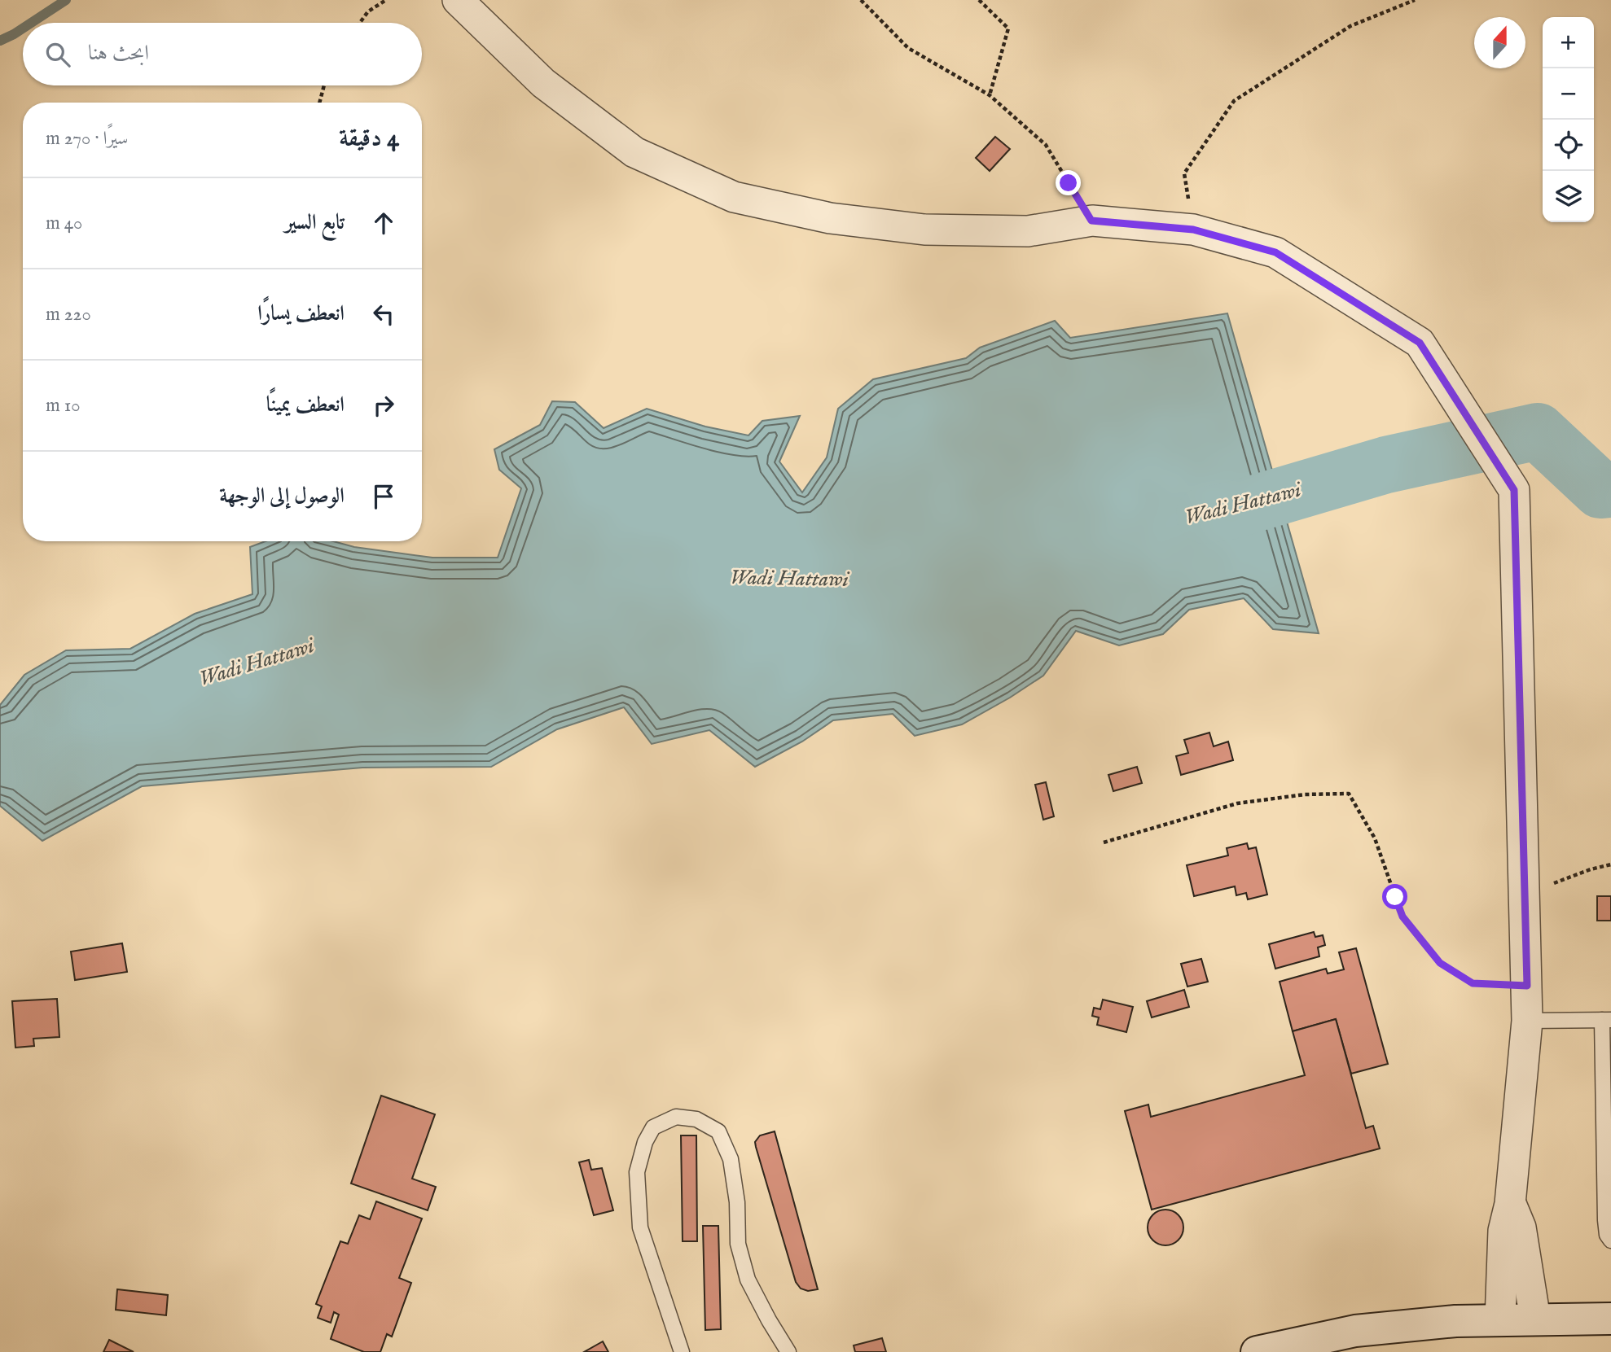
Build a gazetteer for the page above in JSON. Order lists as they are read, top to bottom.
{
  "water": ["Wadi Hattawi"],
  "north": "top",
  "page": {
    "map_buttons": ["+", "−"],
    "search": "ابحث هنا",
    "heading": ["4 دقيقة", "سيرًا · 270 m"],
    "list": [
      ["تابع السير", "40 m"],
      ["انعطف يسارًا", "220 m"],
      ["انعطف يمينًا", "10 m"],
      "الوصول إلى الوجهة"
    ]
  }
}
